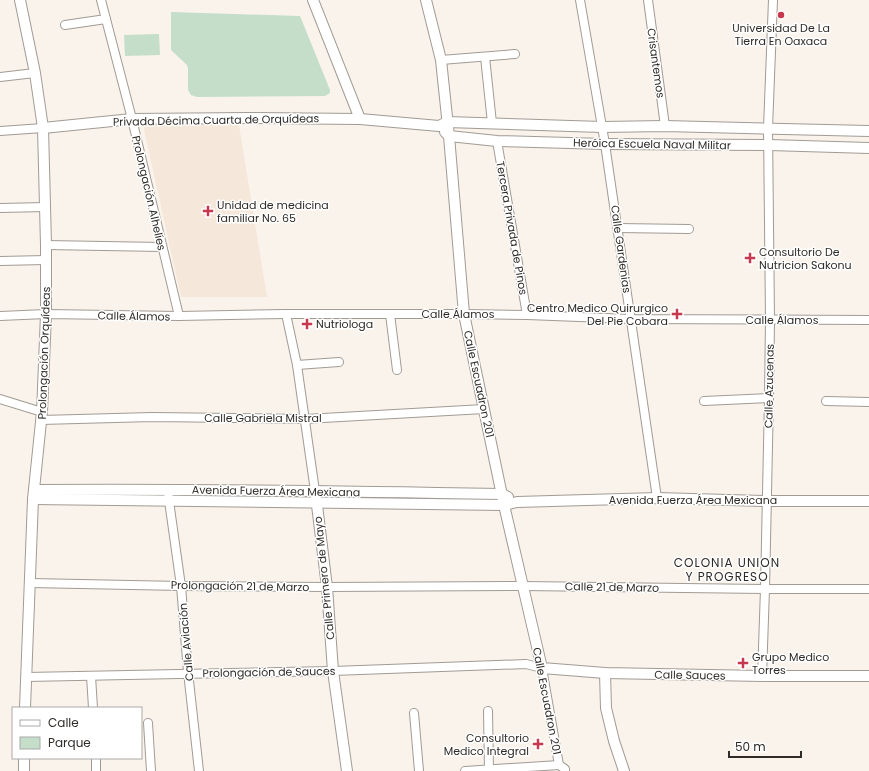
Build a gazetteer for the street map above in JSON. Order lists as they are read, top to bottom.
{
  "streets": {
    "street": [
      "Crisantemos",
      "Privada Décima Cuarta de Orquídeas",
      "Heróica Escuela Naval Militar",
      "Prolongación Alhelíes",
      "Tercera Privada de Pinos",
      "Calle Gardenias",
      "Calle Álamos",
      "Prolongación Orquídeas",
      "Calle Escuadron 201",
      "Calle Azucenas",
      "Calle Gabriela Mistral",
      "Avenida Fuerza Área Mexicana",
      "Calle Primero de Mayo",
      "Prolongación 21 de Marzo",
      "Calle 21 de Marzo",
      "Calle Aviación",
      "Prolongación de Sauces",
      "Calle Sauces"
    ]
  },
  "crossings": [
    ["Crisantemos", "Heróica Escuela Naval Militar"],
    ["Privada Décima Cuarta de Orquídeas", "Heróica Escuela Naval Militar"],
    ["Privada Décima Cuarta de Orquídeas", "Prolongación Alhelíes"],
    ["Privada Décima Cuarta de Orquídeas", "Prolongación Orquídeas"],
    ["Heróica Escuela Naval Militar", "Tercera Privada de Pinos"],
    ["Heróica Escuela Naval Militar", "Calle Gardenias"],
    ["Heróica Escuela Naval Militar", "Calle Escuadron 201"],
    ["Heróica Escuela Naval Militar", "Calle Azucenas"],
    ["Prolongación Alhelíes", "Calle Álamos"],
    ["Tercera Privada de Pinos", "Calle Álamos"],
    ["Calle Gardenias", "Calle Álamos"],
    ["Calle Gardenias", "Avenida Fuerza Área Mexicana"],
    ["Calle Álamos", "Prolongación Orquídeas"],
    ["Calle Álamos", "Calle Escuadron 201"],
    ["Calle Álamos", "Calle Azucenas"],
    ["Calle Álamos", "Calle Primero de Mayo"],
    ["Prolongación Orquídeas", "Calle Gabriela Mistral"],
    ["Prolongación Orquídeas", "Avenida Fuerza Área Mexicana"],
    ["Prolongación Orquídeas", "Prolongación 21 de Marzo"],
    ["Prolongación Orquídeas", "Prolongación de Sauces"],
    ["Calle Escuadron 201", "Calle Gabriela Mistral"],
    ["Calle Escuadron 201", "Avenida Fuerza Área Mexicana"],
    ["Calle Escuadron 201", "Prolongación 21 de Marzo"],
    ["Calle Escuadron 201", "Calle 21 de Marzo"],
    ["Calle Escuadron 201", "Calle Sauces"],
    ["Calle Azucenas", "Avenida Fuerza Área Mexicana"],
    ["Calle Azucenas", "Calle 21 de Marzo"],
    ["Calle Azucenas", "Calle Sauces"],
    ["Calle Gabriela Mistral", "Calle Primero de Mayo"],
    ["Avenida Fuerza Área Mexicana", "Calle Primero de Mayo"],
    ["Avenida Fuerza Área Mexicana", "Calle Aviación"],
    ["Calle Primero de Mayo", "Prolongación 21 de Marzo"],
    ["Calle Primero de Mayo", "Prolongación de Sauces"],
    ["Prolongación 21 de Marzo", "Calle 21 de Marzo"],
    ["Prolongación 21 de Marzo", "Calle Aviación"],
    ["Calle Aviación", "Prolongación de Sauces"],
    ["Prolongación de Sauces", "Calle Sauces"]
  ],
  "districts": ["COLONIA UNION Y PROGRESO"],
  "places": {
    "other": ["Universidad De La Tierra En Oaxaca"],
    "health": [
      "Unidad de medicina familiar No. 65",
      "Consultorio De Nutricion Sakonu",
      "Centro Medico Quirurgico Del Pie Cobara",
      "Nutriologa",
      "Grupo Medico Torres",
      "Consultorio Medico Integral"
    ]
  },
  "legend": ["Calle", "Parque"],
  "scale_bar": "50 m"
}
